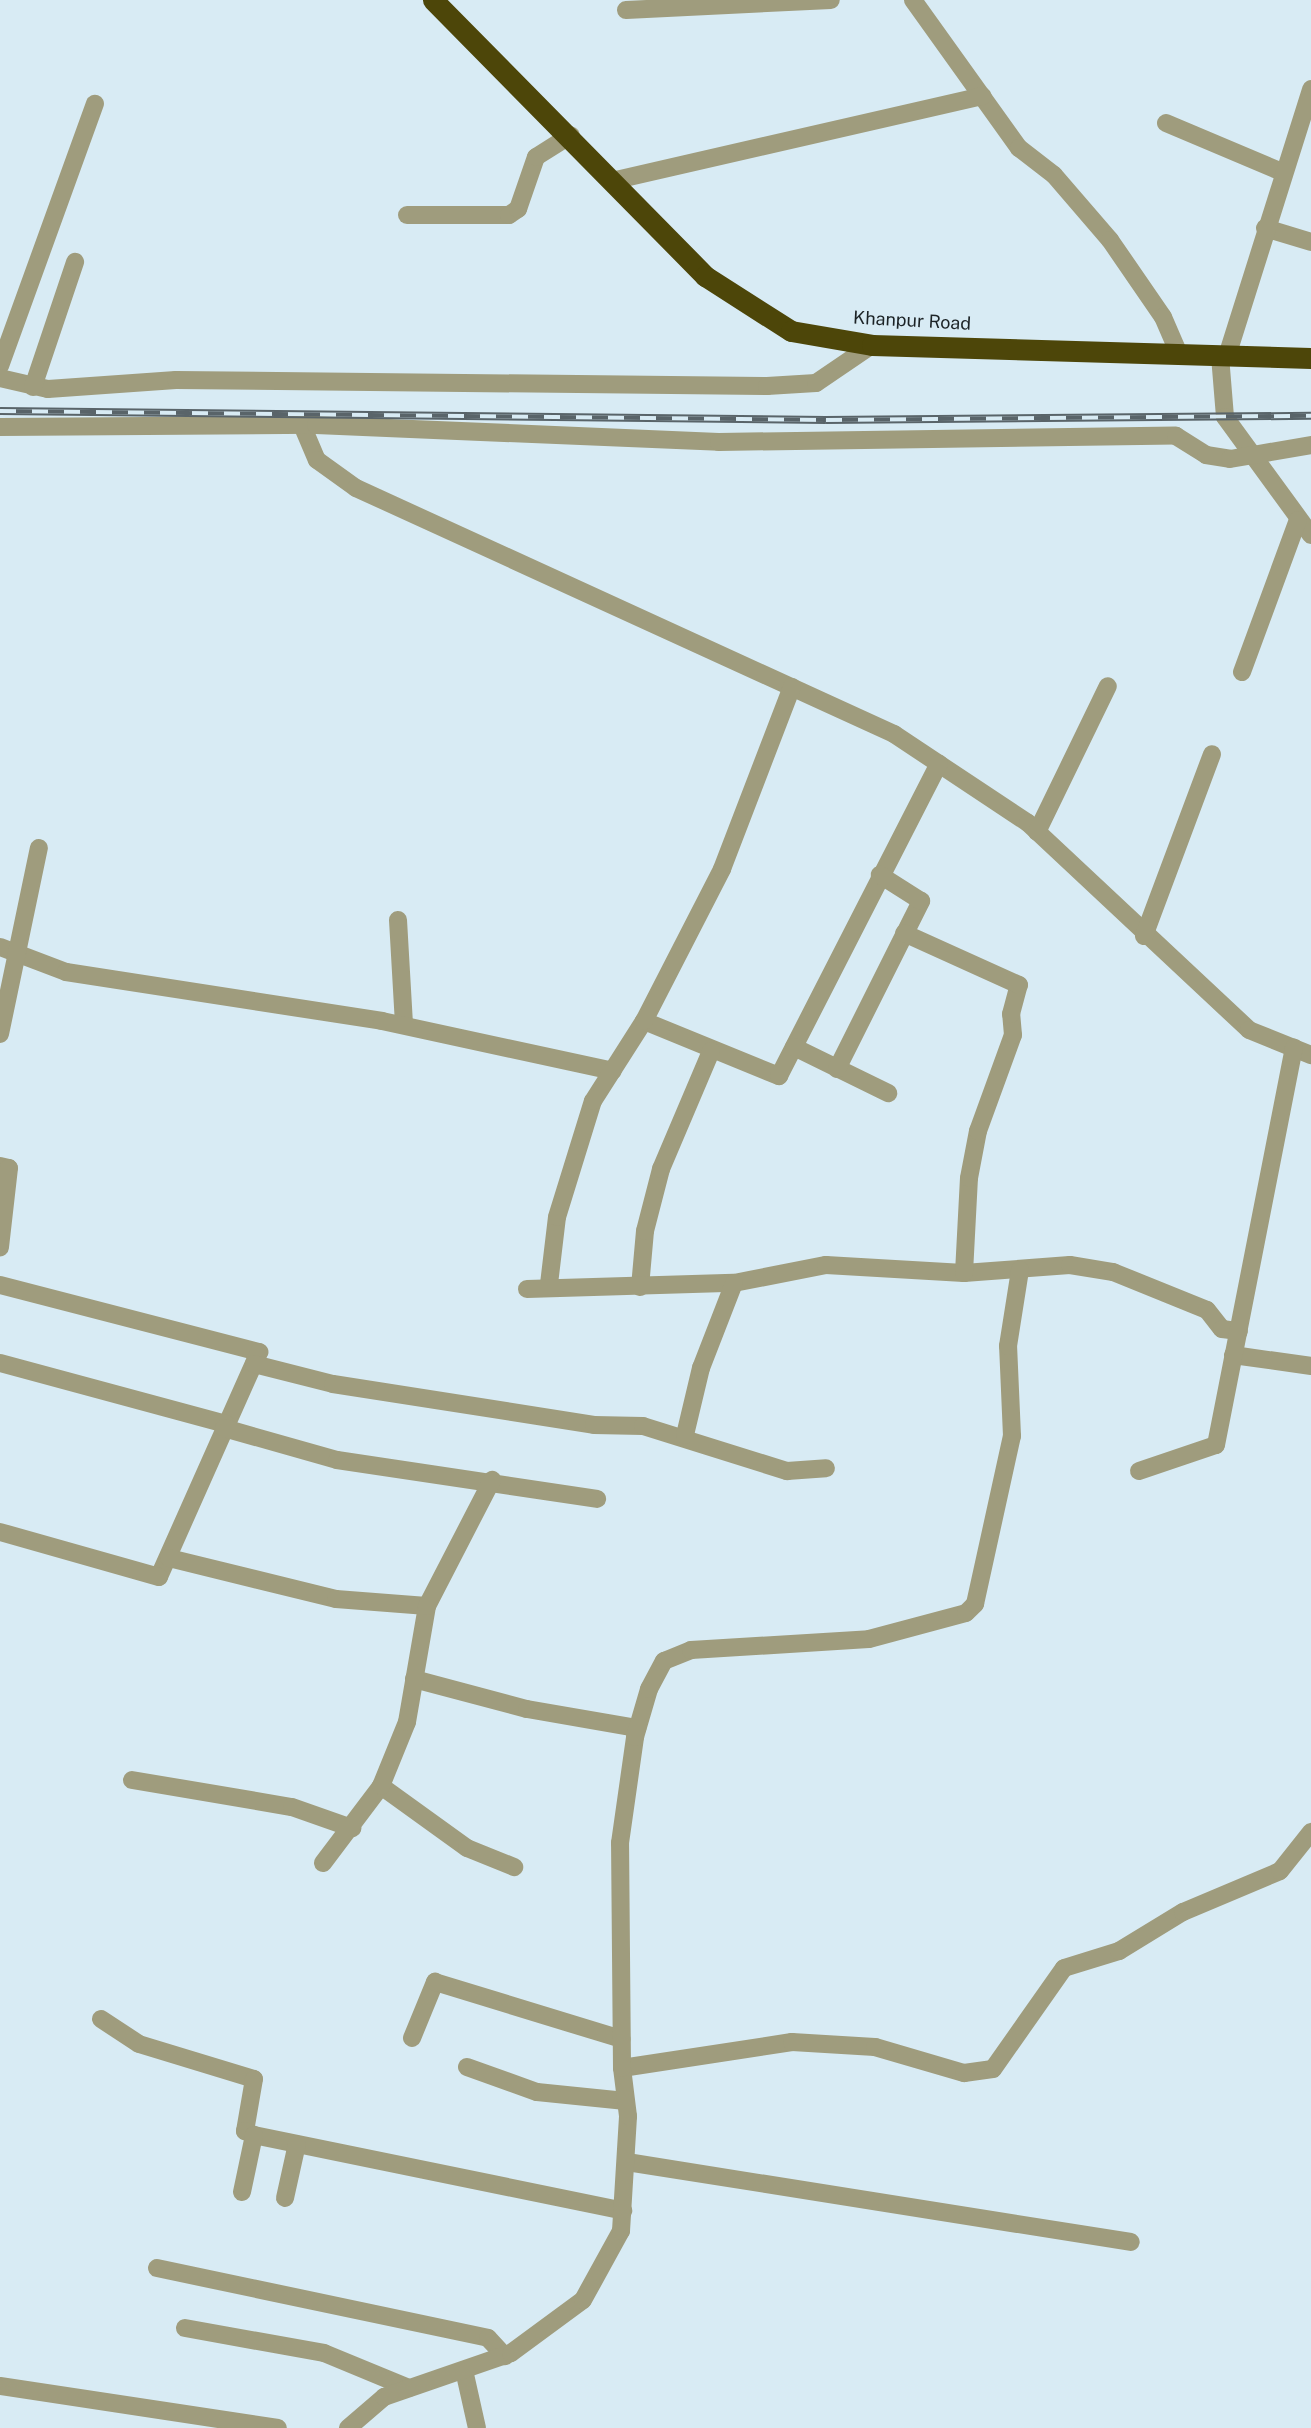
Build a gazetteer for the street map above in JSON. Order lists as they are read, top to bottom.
{
  "streets": {
    "highway": ["Khanpur Road"]
  }
}
